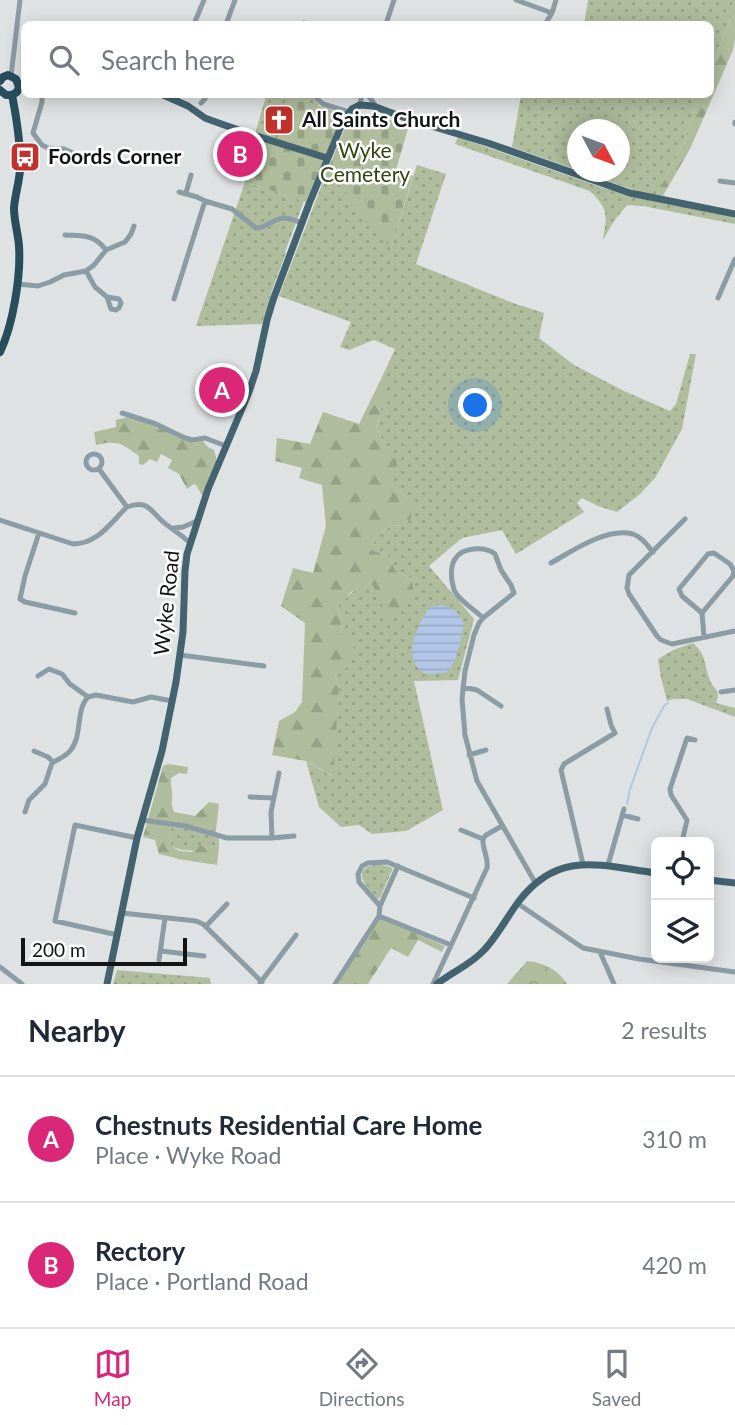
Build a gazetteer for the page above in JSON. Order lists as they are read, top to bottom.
{
  "streets": {
    "main road": ["Wyke Road"]
  },
  "parks": ["Wyke Cemetery"],
  "places": {
    "church": ["All Saints Church"],
    "bus stop": ["Foords Corner"]
  },
  "scale_bar": "200 m",
  "north": "bottom right",
  "page": {
    "search": "Search here",
    "pins": ["B", "A"],
    "scale": "200 m",
    "heading": ["Nearby", "2 results"],
    "list": [
      {
        "mark": "A",
        "name": "Chestnuts Residential Care Home",
        "note": "Place · Wyke Road",
        "value": "310 m"
      },
      {
        "mark": "B",
        "name": "Rectory",
        "note": "Place · Portland Road",
        "value": "420 m"
      }
    ],
    "nav": ["Map", "Directions", "Saved"]
  }
}
